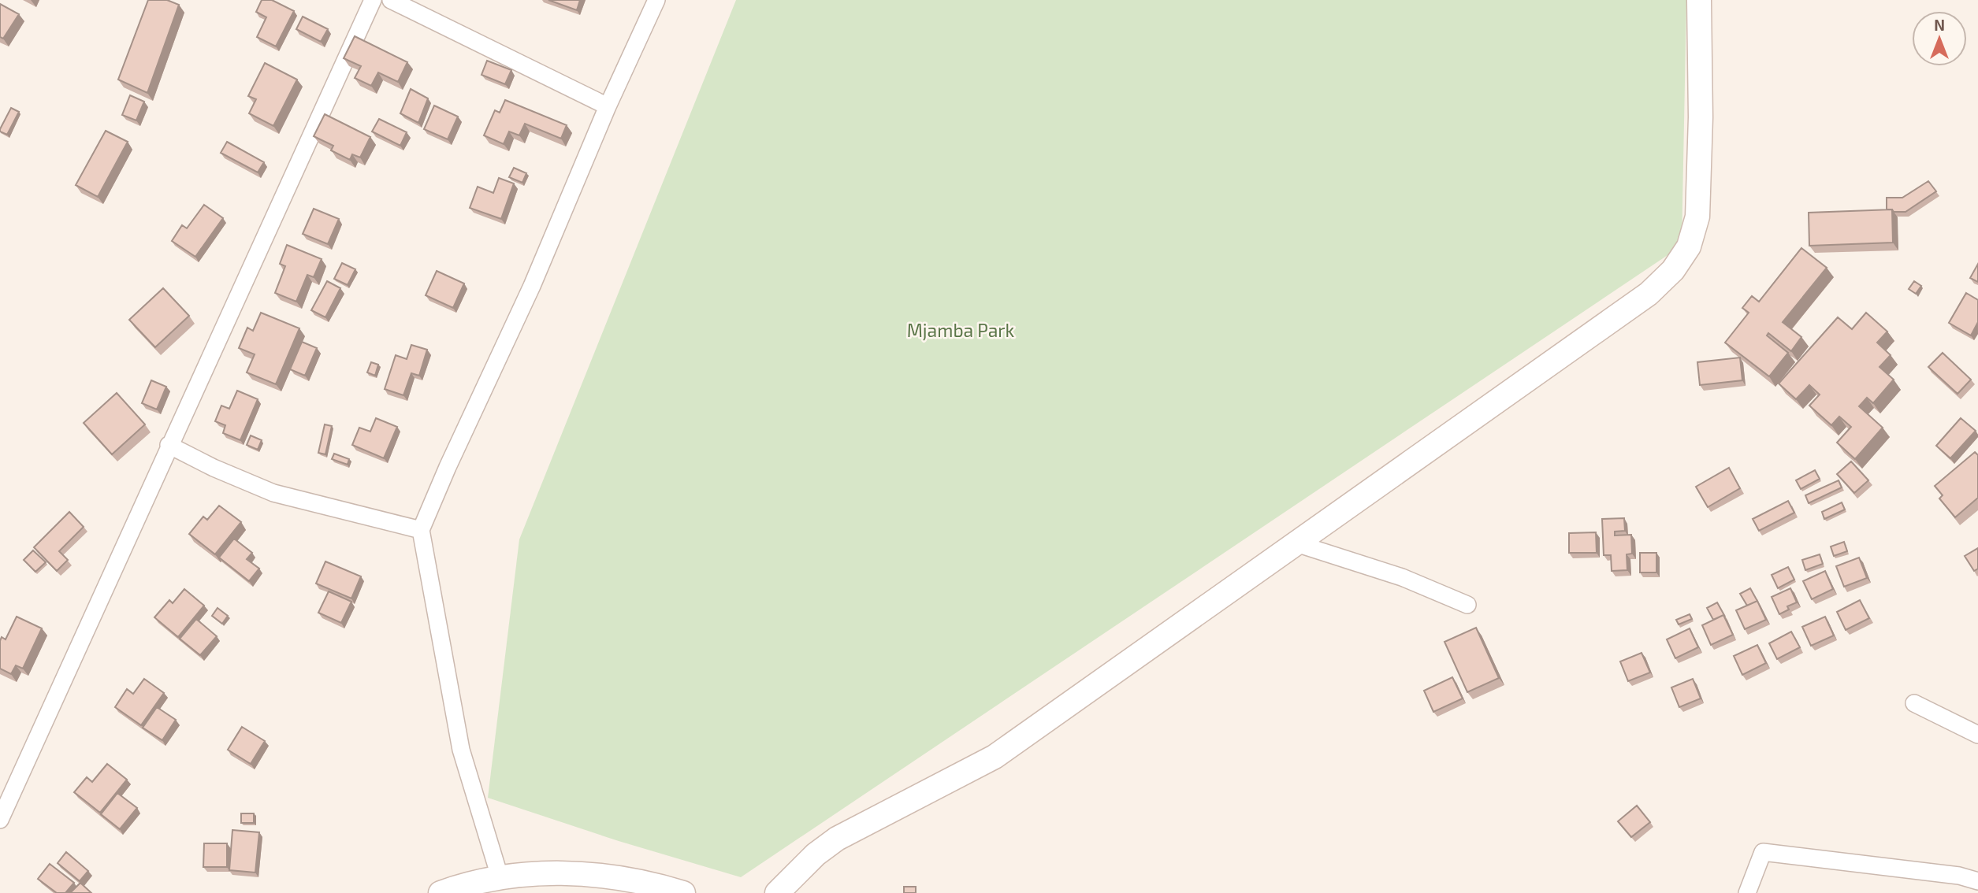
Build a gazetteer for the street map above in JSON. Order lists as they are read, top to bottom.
{
  "parks": ["Mjamba Park"],
  "north": "top"
}
